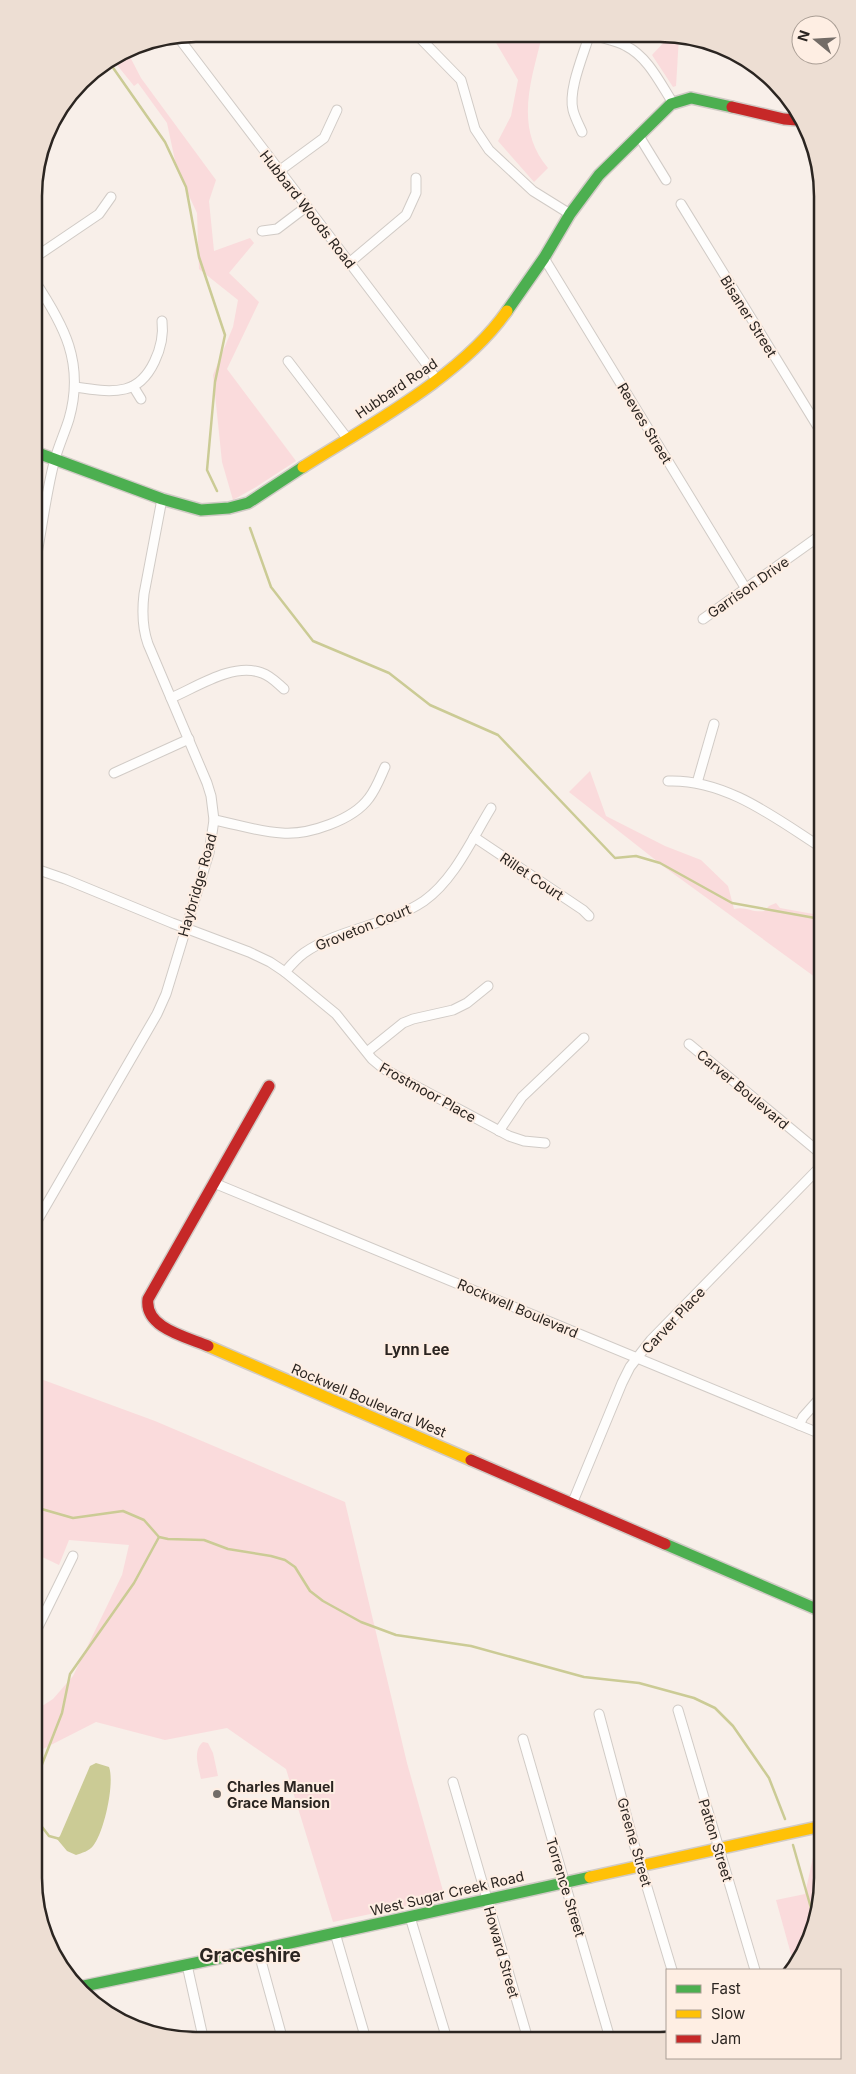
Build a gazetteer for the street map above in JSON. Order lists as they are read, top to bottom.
{
  "streets": {
    "main road": ["Hubbard Road", "Rockwell Boulevard West", "West Sugar Creek Road"],
    "street": [
      "Hubbard Woods Road",
      "Bisaner Street",
      "Reeves Street",
      "Garrison Drive",
      "Rillet Court",
      "Haybridge Road",
      "Groveton Court",
      "Carver Boulevard",
      "Frostmoor Place",
      "Rockwell Boulevard",
      "Carver Place",
      "Patton Street",
      "Greene Street",
      "Torrence Street",
      "Howard Street"
    ]
  },
  "crossings": [
    ["Hubbard Woods Road", "Hubbard Road"],
    ["Hubbard Road", "Reeves Street"],
    ["Hubbard Road", "Haybridge Road"],
    ["Reeves Street", "Garrison Drive"],
    ["Rillet Court", "Groveton Court"],
    ["Haybridge Road", "Frostmoor Place"],
    ["Groveton Court", "Frostmoor Place"],
    ["Rockwell Boulevard", "Carver Place"],
    ["Rockwell Boulevard", "Rockwell Boulevard West"],
    ["Carver Place", "Rockwell Boulevard West"],
    ["Patton Street", "West Sugar Creek Road"],
    ["Greene Street", "West Sugar Creek Road"],
    ["Torrence Street", "West Sugar Creek Road"],
    ["West Sugar Creek Road", "Howard Street"]
  ],
  "districts": ["Lynn Lee", "Graceshire"],
  "places": ["Charles Manuel Grace Mansion"],
  "legend": ["Fast", "Slow", "Jam"],
  "north": "left"
}
